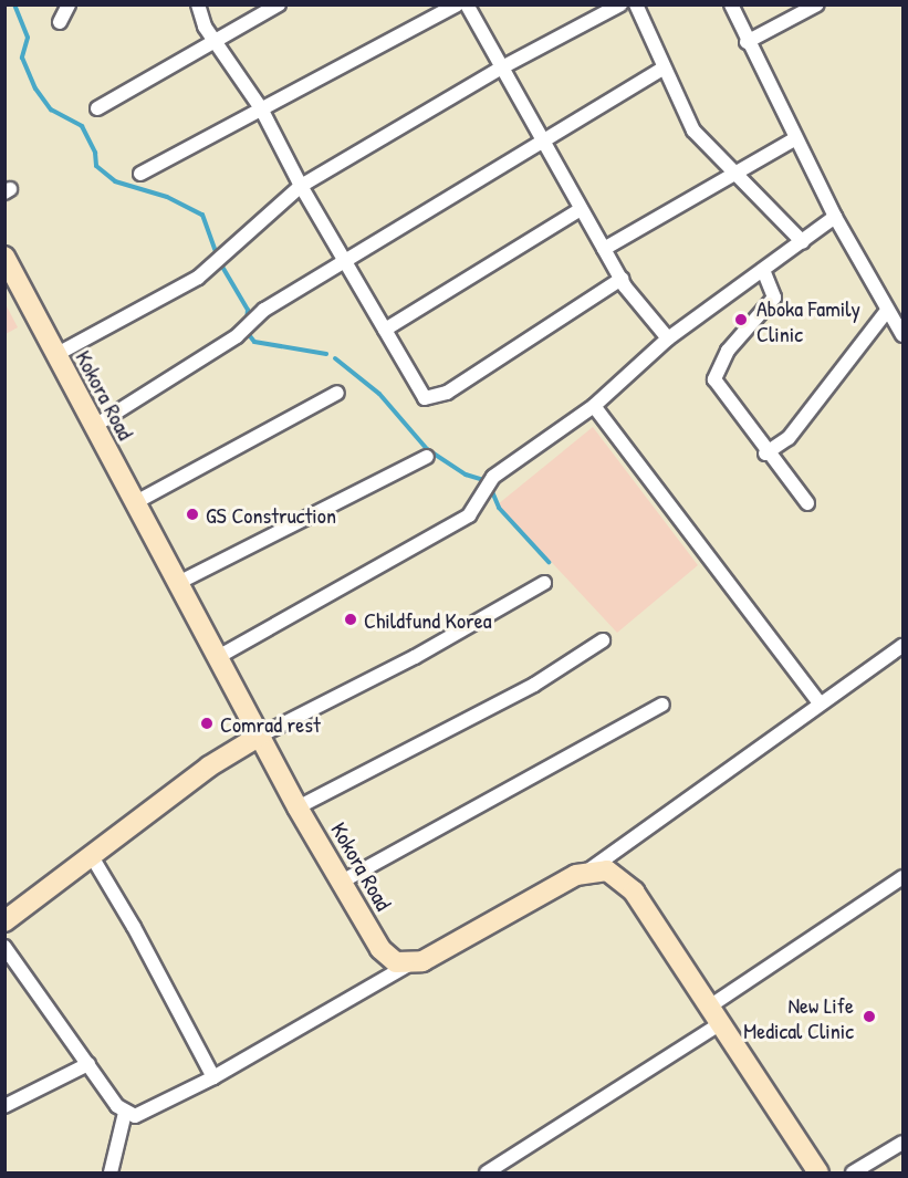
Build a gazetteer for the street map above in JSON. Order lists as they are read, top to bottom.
{
  "streets": {
    "street": ["Kokora Road"]
  },
  "places": [
    "Aboka Family Clinic",
    "GS Construction",
    "Childfund Korea",
    "Comrad rest",
    "New Life Medical Clinic"
  ]
}
